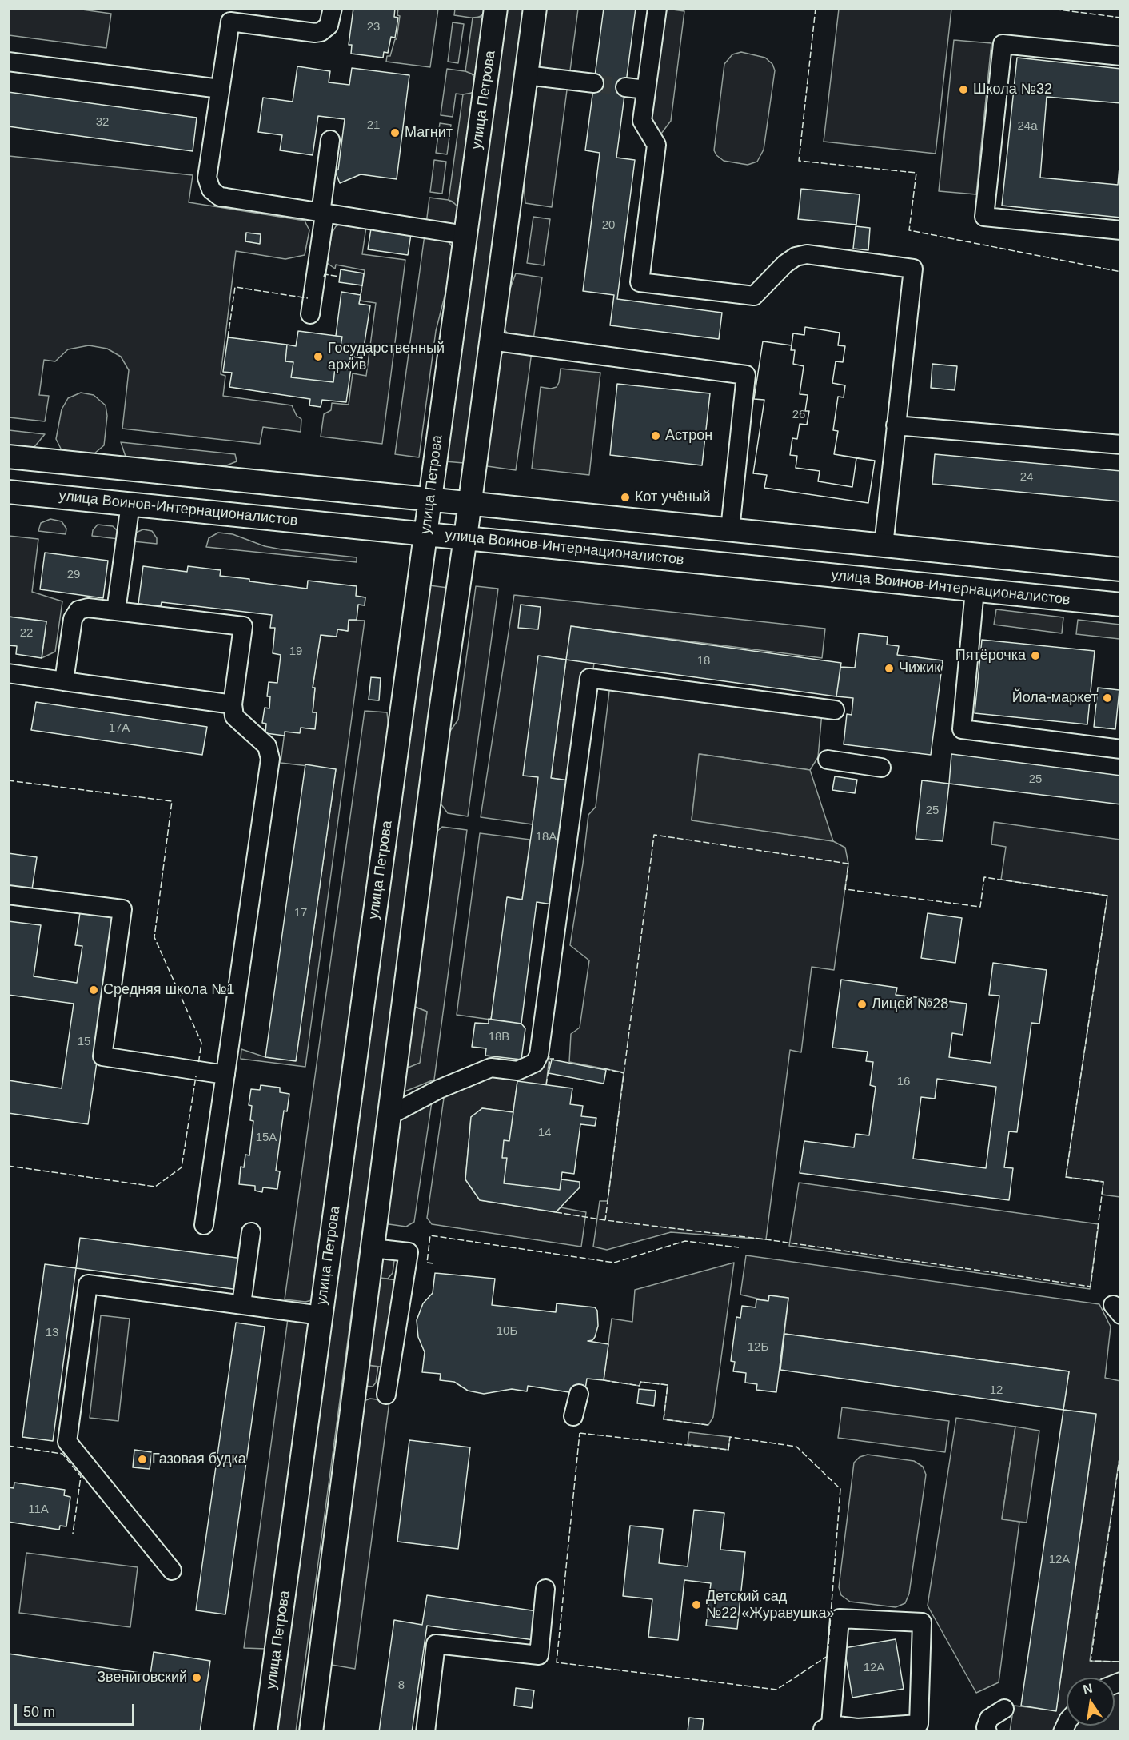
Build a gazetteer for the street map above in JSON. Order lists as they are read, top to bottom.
{
  "streets": {
    "main road": ["улица Петрова", "улица Воинов-Интернационалистов"]
  },
  "crossings": [
    ["улица Петрова", "улица Воинов-Интернационалистов"]
  ],
  "places": [
    "Школа №32",
    "Магнит",
    "Государственный архив",
    "Астрон",
    "Кот учёный",
    "Пятёрочка",
    "Чижик",
    "Йола-маркет",
    "Средняя школа №1",
    "Лицей №28",
    "Газовая будка",
    "Детский сад №22 «Журавушка»",
    "Звениговский"
  ],
  "house_numbers": [
    "23",
    "32",
    "21",
    "24а",
    "20",
    "26",
    "24",
    "29",
    "22",
    "19",
    "18",
    "17А",
    "25",
    "25",
    "18А",
    "17",
    "18В",
    "15",
    "16",
    "14",
    "15А",
    "10Б",
    "13",
    "12Б",
    "12",
    "11А",
    "12А",
    "12А",
    "8"
  ],
  "scale_bar": "50 m",
  "north": "top"
}
